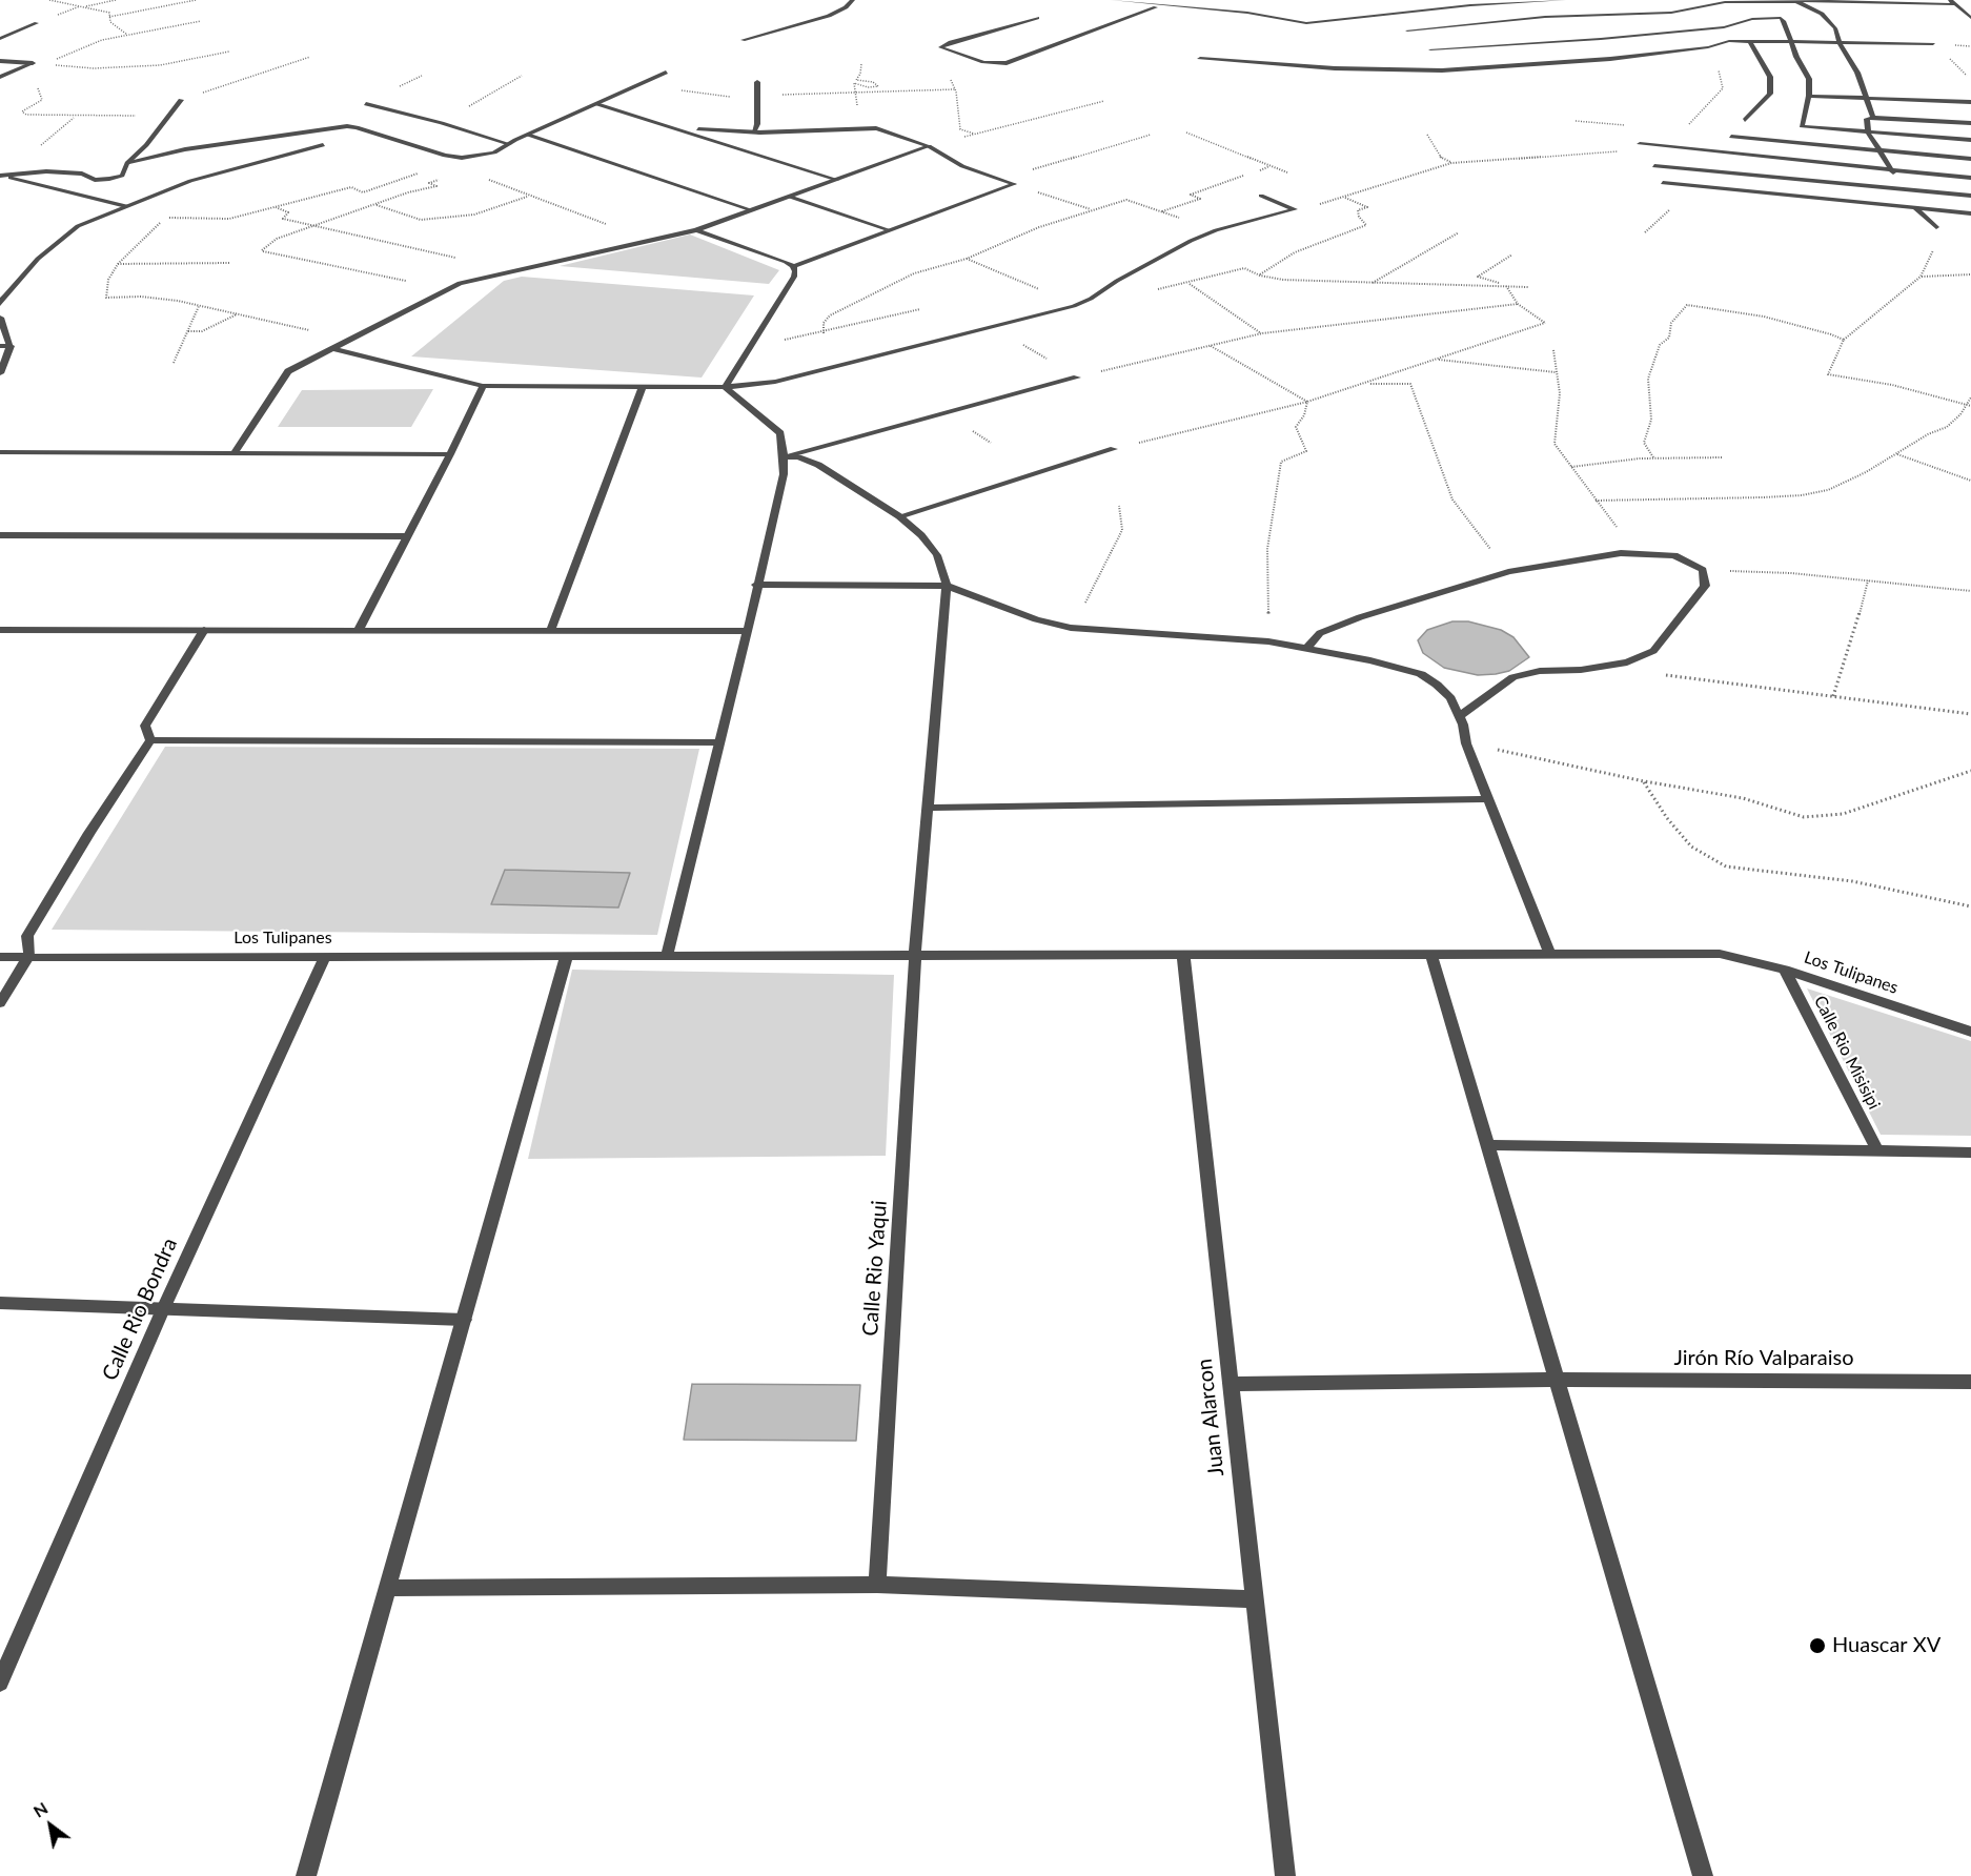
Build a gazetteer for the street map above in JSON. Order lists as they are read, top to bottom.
{
  "streets": {
    "street": [
      "Los Tulipanes",
      "Calle Rio Misisipi",
      "Calle Rio Yaqui",
      "Calle Rio Bondra",
      "Jirón Río Valparaiso",
      "Juan Alarcon"
    ]
  },
  "crossings": [
    ["Los Tulipanes", "Calle Rio Misisipi"],
    ["Los Tulipanes", "Calle Rio Yaqui"],
    ["Los Tulipanes", "Calle Rio Bondra"],
    ["Los Tulipanes", "Juan Alarcon"],
    ["Jirón Río Valparaiso", "Juan Alarcon"]
  ],
  "places": ["Huascar XV"],
  "north": "top left"
}
